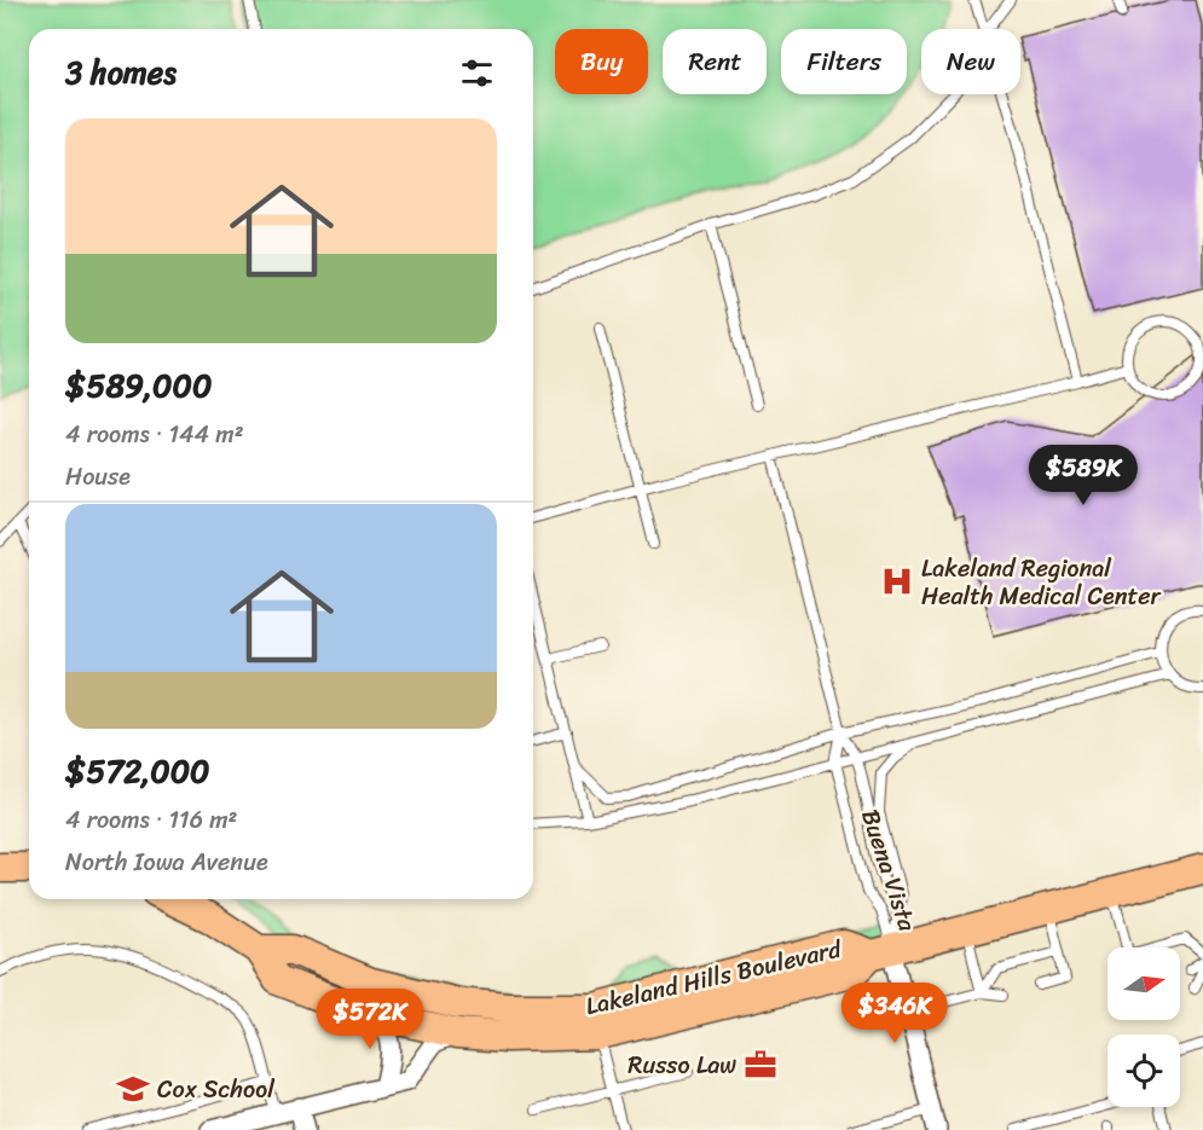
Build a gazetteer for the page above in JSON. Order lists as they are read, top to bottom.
{
  "streets": {
    "main road": ["Lakeland Hills Boulevard"],
    "lane": ["Buena Vista"]
  },
  "crossings": [
    ["Buena Vista", "Lakeland Hills Boulevard"]
  ],
  "places": {
    "hospital": ["Lakeland Regional Health Medical Center"],
    "office": ["Russo Law"],
    "school or university": ["Cox School"]
  },
  "north": "right",
  "page": {
    "chip": [
      "Buy",
      "Rent",
      "Filters",
      "New"
    ],
    "heading": "3 homes",
    "list": [
      {
        "name": "$589,000",
        "note": "4 rooms · 144 m² · House"
      },
      {
        "name": "$572,000",
        "note": "4 rooms · 116 m² · North Iowa Avenue"
      }
    ],
    "price": ["$589K", "$346K", "$572K"]
  }
}
